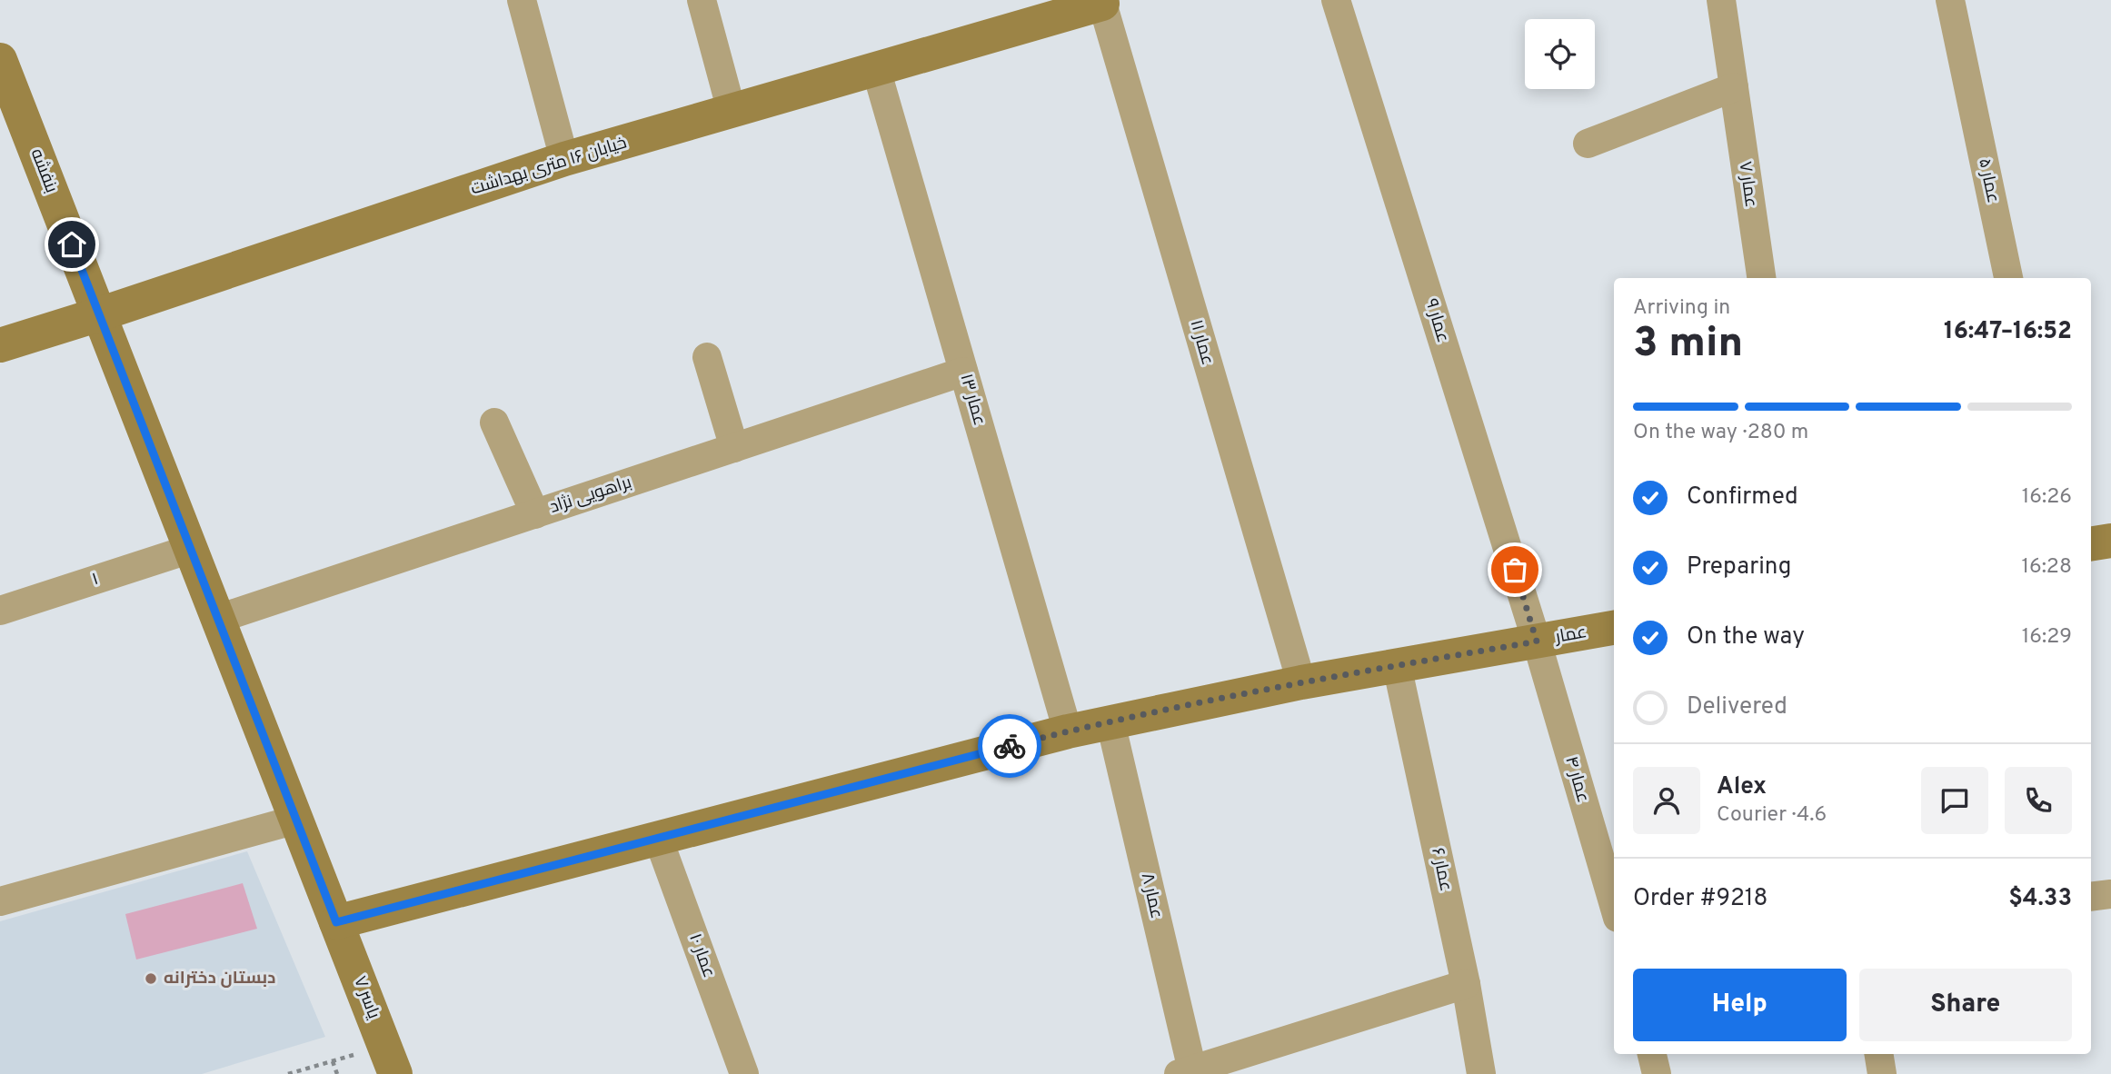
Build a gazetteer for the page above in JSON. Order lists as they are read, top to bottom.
{
  "streets": {
    "street": [
      "خیابان ۱۶ متری بهداشت",
      "بنفشه",
      "عمار ۵",
      "عمار ۷",
      "عمار ۹",
      "عمار ۱۱",
      "عمار ۱۳",
      "براهویی نژاد",
      "۱",
      "عمار",
      "عمار ۴",
      "عمار ۶",
      "عمار ۸",
      "عمار ۱۰",
      "یاسر ۷"
    ]
  },
  "crossings": [
    ["خیابان ۱۶ متری بهداشت", "بنفشه"],
    ["خیابان ۱۶ متری بهداشت", "عمار ۱۱"],
    ["خیابان ۱۶ متری بهداشت", "عمار ۱۳"],
    ["بنفشه", "براهویی نژاد"],
    ["بنفشه", "۱"],
    ["بنفشه", "عمار"],
    ["بنفشه", "یاسر ۷"],
    ["عمار ۹", "عمار"],
    ["عمار ۹", "عمار ۴"],
    ["عمار ۱۱", "عمار"],
    ["عمار ۱۳", "براهویی نژاد"],
    ["عمار ۱۳", "عمار"],
    ["عمار", "عمار ۴"],
    ["عمار", "عمار ۶"],
    ["عمار", "عمار ۸"],
    ["عمار", "عمار ۱۰"],
    ["عمار", "یاسر ۷"]
  ],
  "places": ["دبستان دخترانه"],
  "page": {
    "heading": ["3 min", "Arriving in", "16:47–16:52"],
    "panel": [
      "Alex",
      "Courier · 4.6",
      "Order #9218",
      "$4.33"
    ],
    "bar": "On the way · 280 m",
    "list": [
      ["Confirmed", "16:26"],
      ["Preparing", "16:28"],
      ["On the way", "16:29"],
      "Delivered"
    ],
    "buttons": ["Help", "Share"]
  }
}
